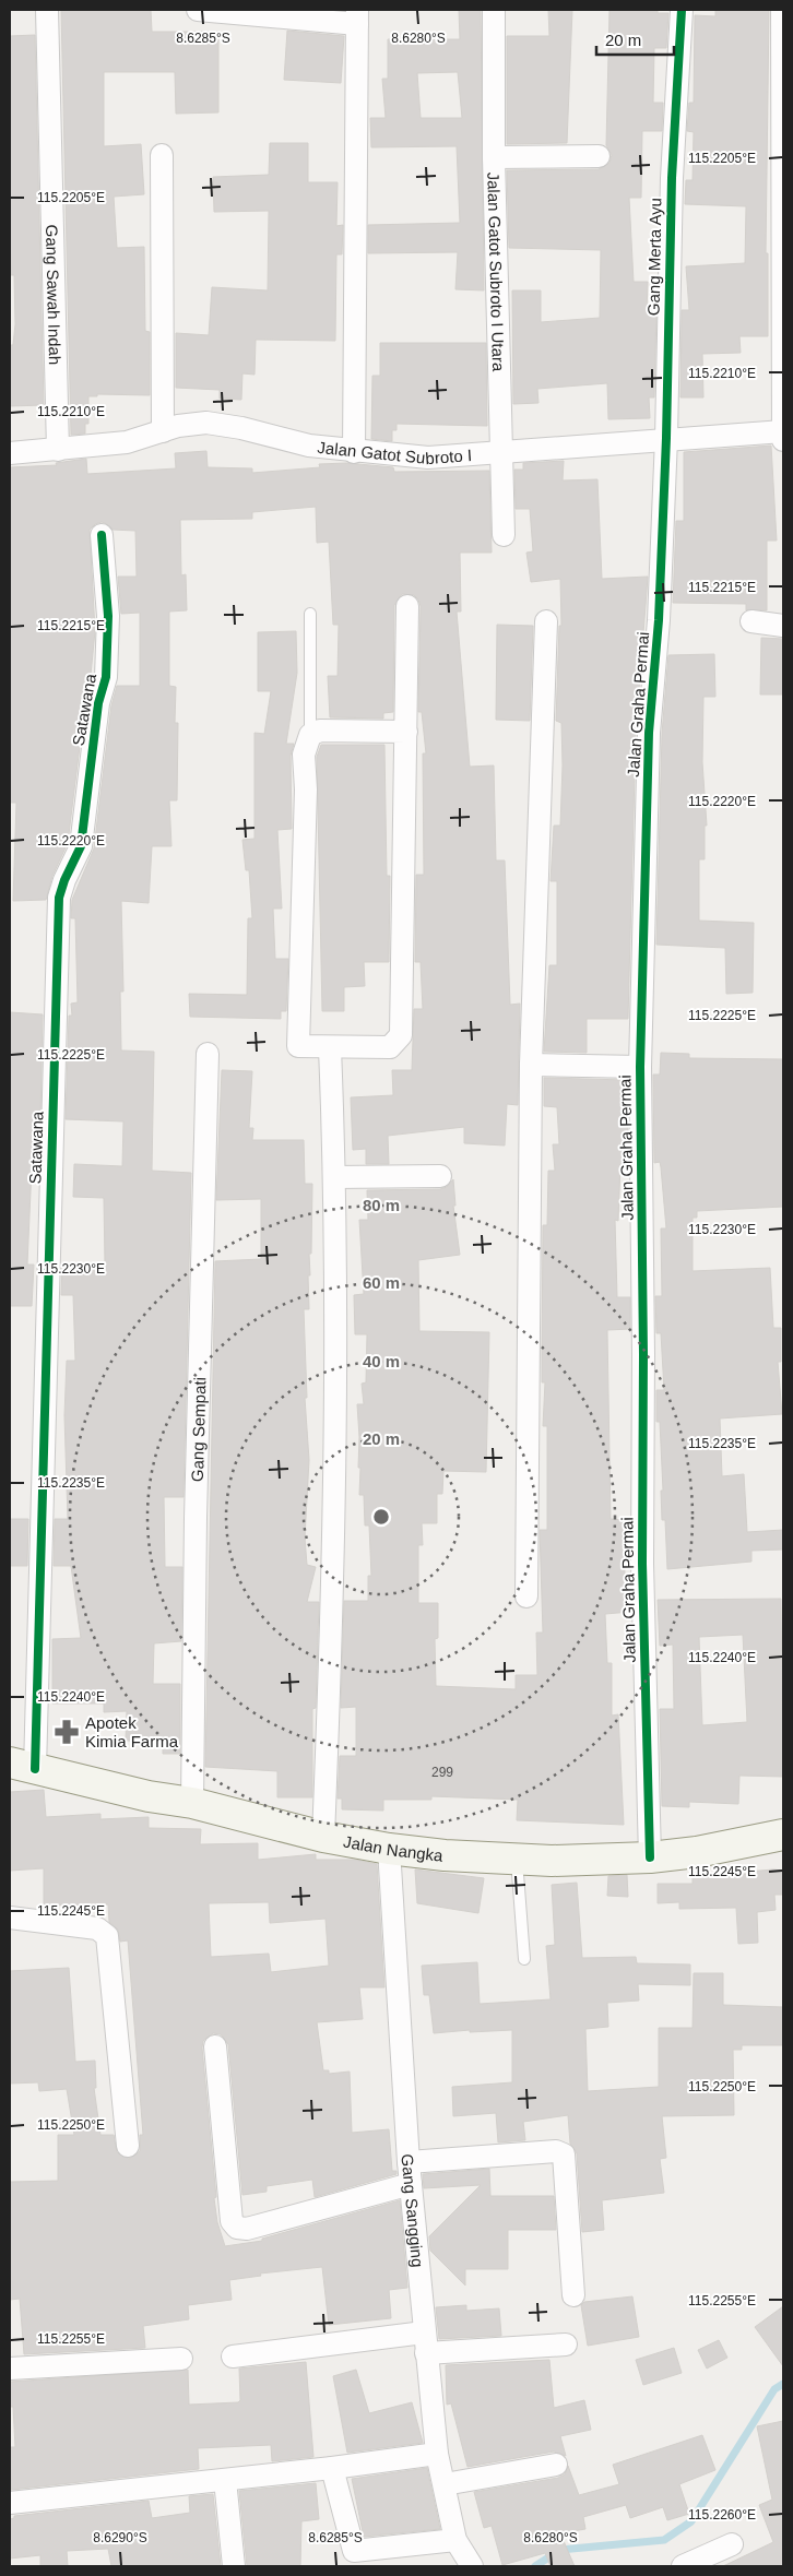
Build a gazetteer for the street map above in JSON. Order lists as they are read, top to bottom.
{
  "streets": {
    "main road": ["Jalan Nangka"],
    "street": [
      "Gang Merta Ayu",
      "Jalan Gatot Subroto I Utara",
      "Gang Sawah Indah",
      "Jalan Gatot Subroto I",
      "Jalan Graha Permai",
      "Satawana",
      "Gang Sempati",
      "Gang Sangging"
    ]
  },
  "crossings": [
    ["Gang Merta Ayu", "Jalan Gatot Subroto I"],
    ["Gang Merta Ayu", "Jalan Graha Permai"],
    ["Jalan Gatot Subroto I Utara", "Jalan Gatot Subroto I"],
    ["Gang Sawah Indah", "Jalan Gatot Subroto I"],
    ["Jalan Gatot Subroto I", "Jalan Graha Permai"],
    ["Jalan Graha Permai", "Jalan Nangka"],
    ["Satawana", "Jalan Nangka"],
    ["Gang Sempati", "Jalan Nangka"],
    ["Jalan Nangka", "Gang Sangging"]
  ],
  "places": {
    "pharmacy": ["Apotek Kimia Farma"]
  },
  "house_numbers": ["299"],
  "scale_bar": "20 m",
  "coordinates": [
    "8.6285°S",
    "8.6280°S",
    "115.2205°E",
    "115.2210°E",
    "115.2215°E",
    "115.2220°E",
    "115.2225°E",
    "115.2230°E",
    "115.2235°E",
    "115.2240°E",
    "115.2245°E",
    "115.2250°E",
    "115.2255°E",
    "115.2260°E",
    "8.6290°S"
  ],
  "rings": [
    "80 m",
    "60 m",
    "40 m",
    "20 m"
  ]
}
